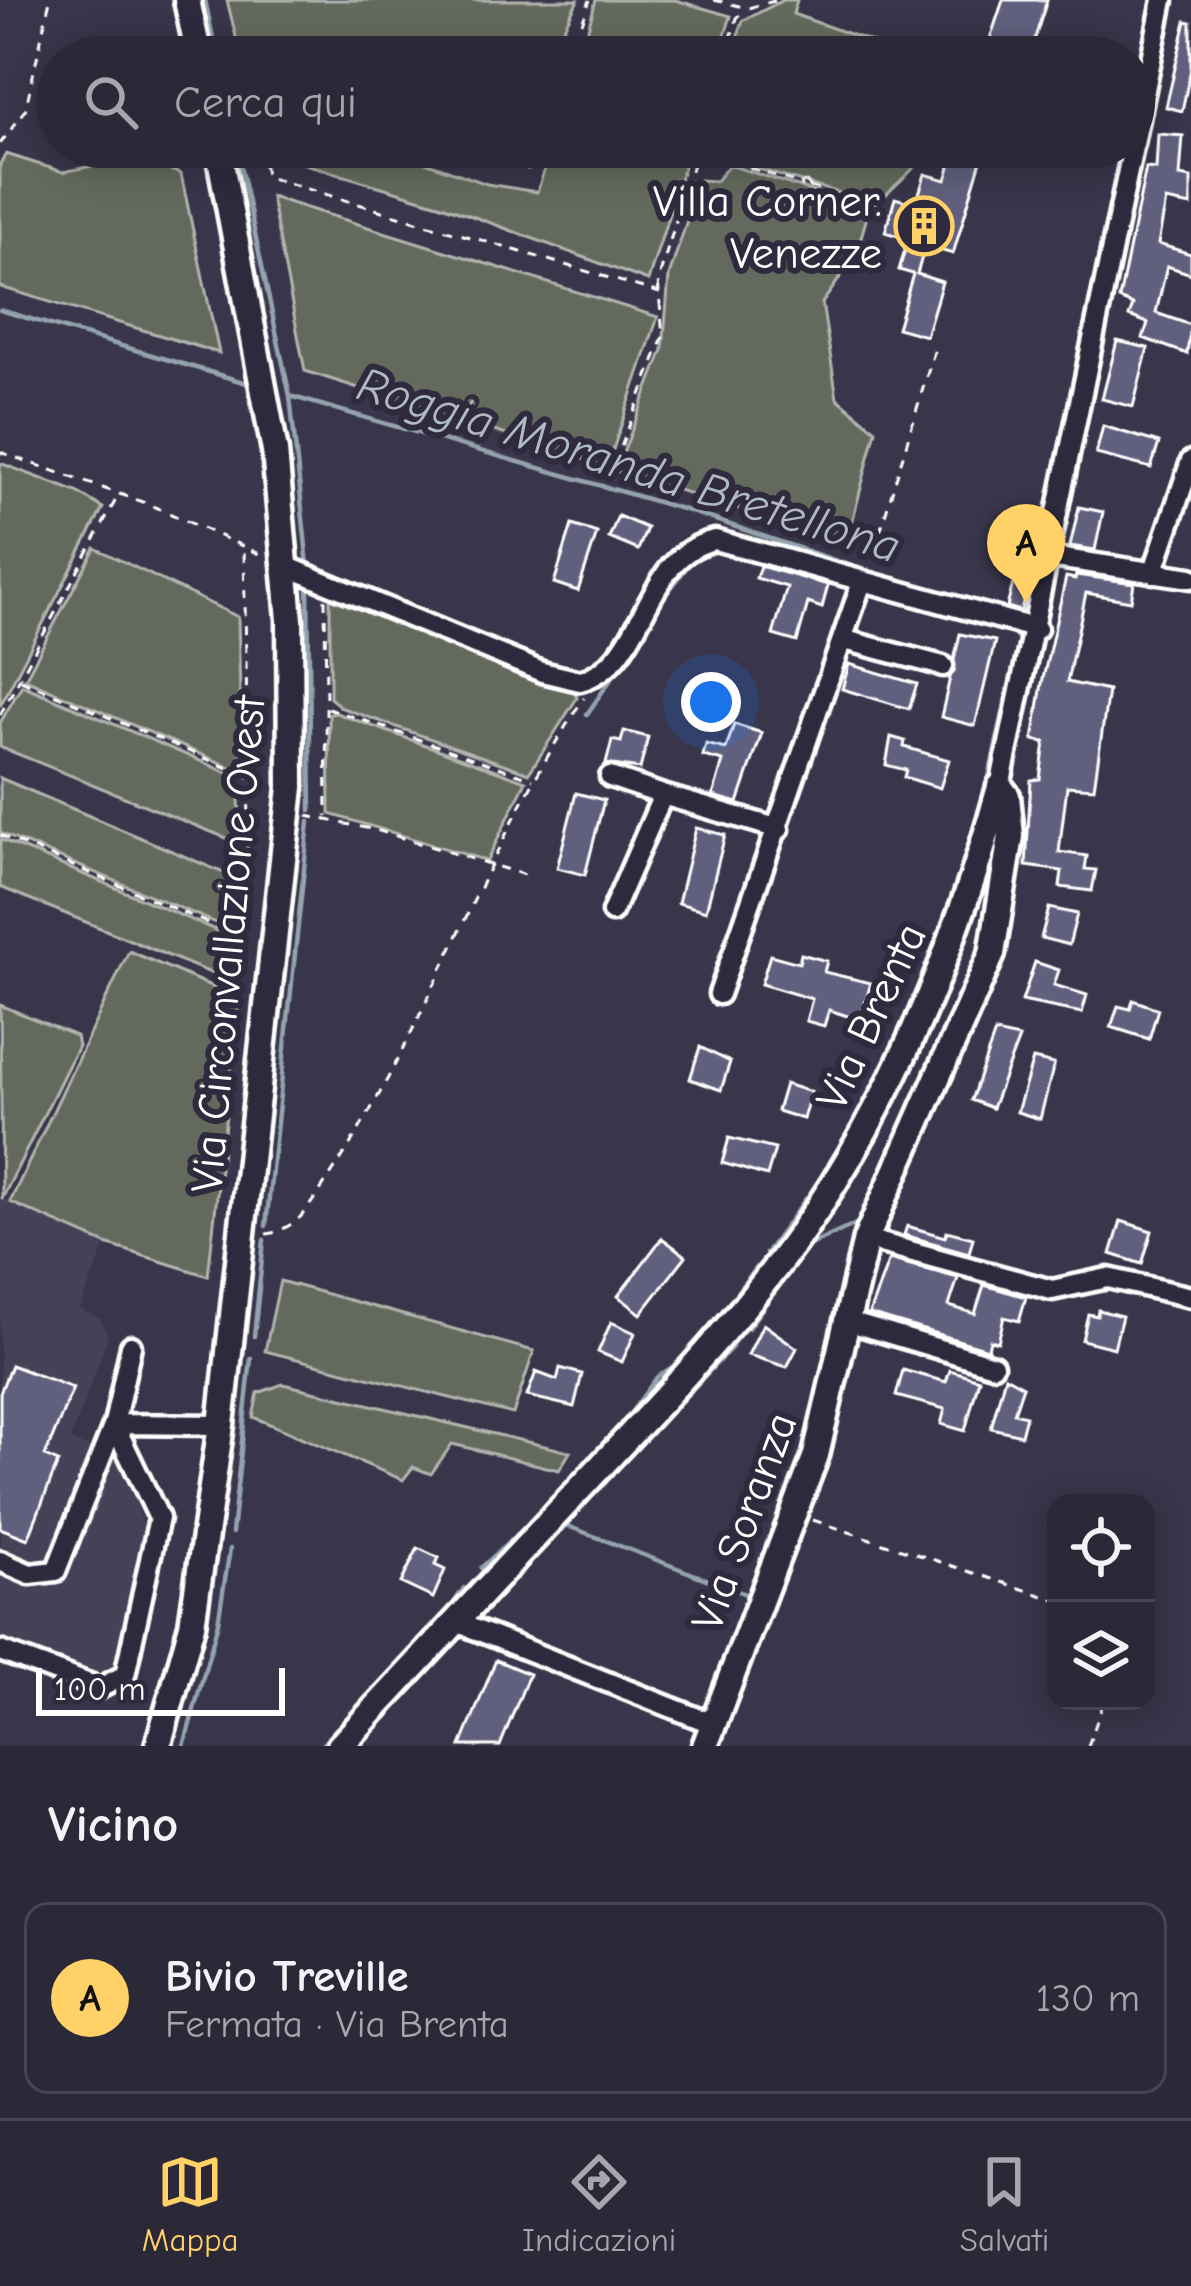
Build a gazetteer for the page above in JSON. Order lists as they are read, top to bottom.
{
  "streets": {
    "main road": ["Via Circonvallazione Ovest", "Via Brenta", "Via Soranza"]
  },
  "crossings": [
    ["Via Brenta", "Via Soranza"]
  ],
  "water": ["Roggia Moranda Bretellona"],
  "places": {
    "building": ["Villa Corner. Venezze"]
  },
  "scale_bar": "100 m",
  "page": {
    "search": "Cerca qui",
    "pins": "A",
    "scale": "100 m",
    "heading": "Vicino",
    "list": [
      {
        "mark": "A",
        "name": "Bivio Treville",
        "note": "Fermata · Via Brenta",
        "value": "130 m"
      }
    ],
    "nav": ["Mappa", "Indicazioni", "Salvati"]
  }
}
